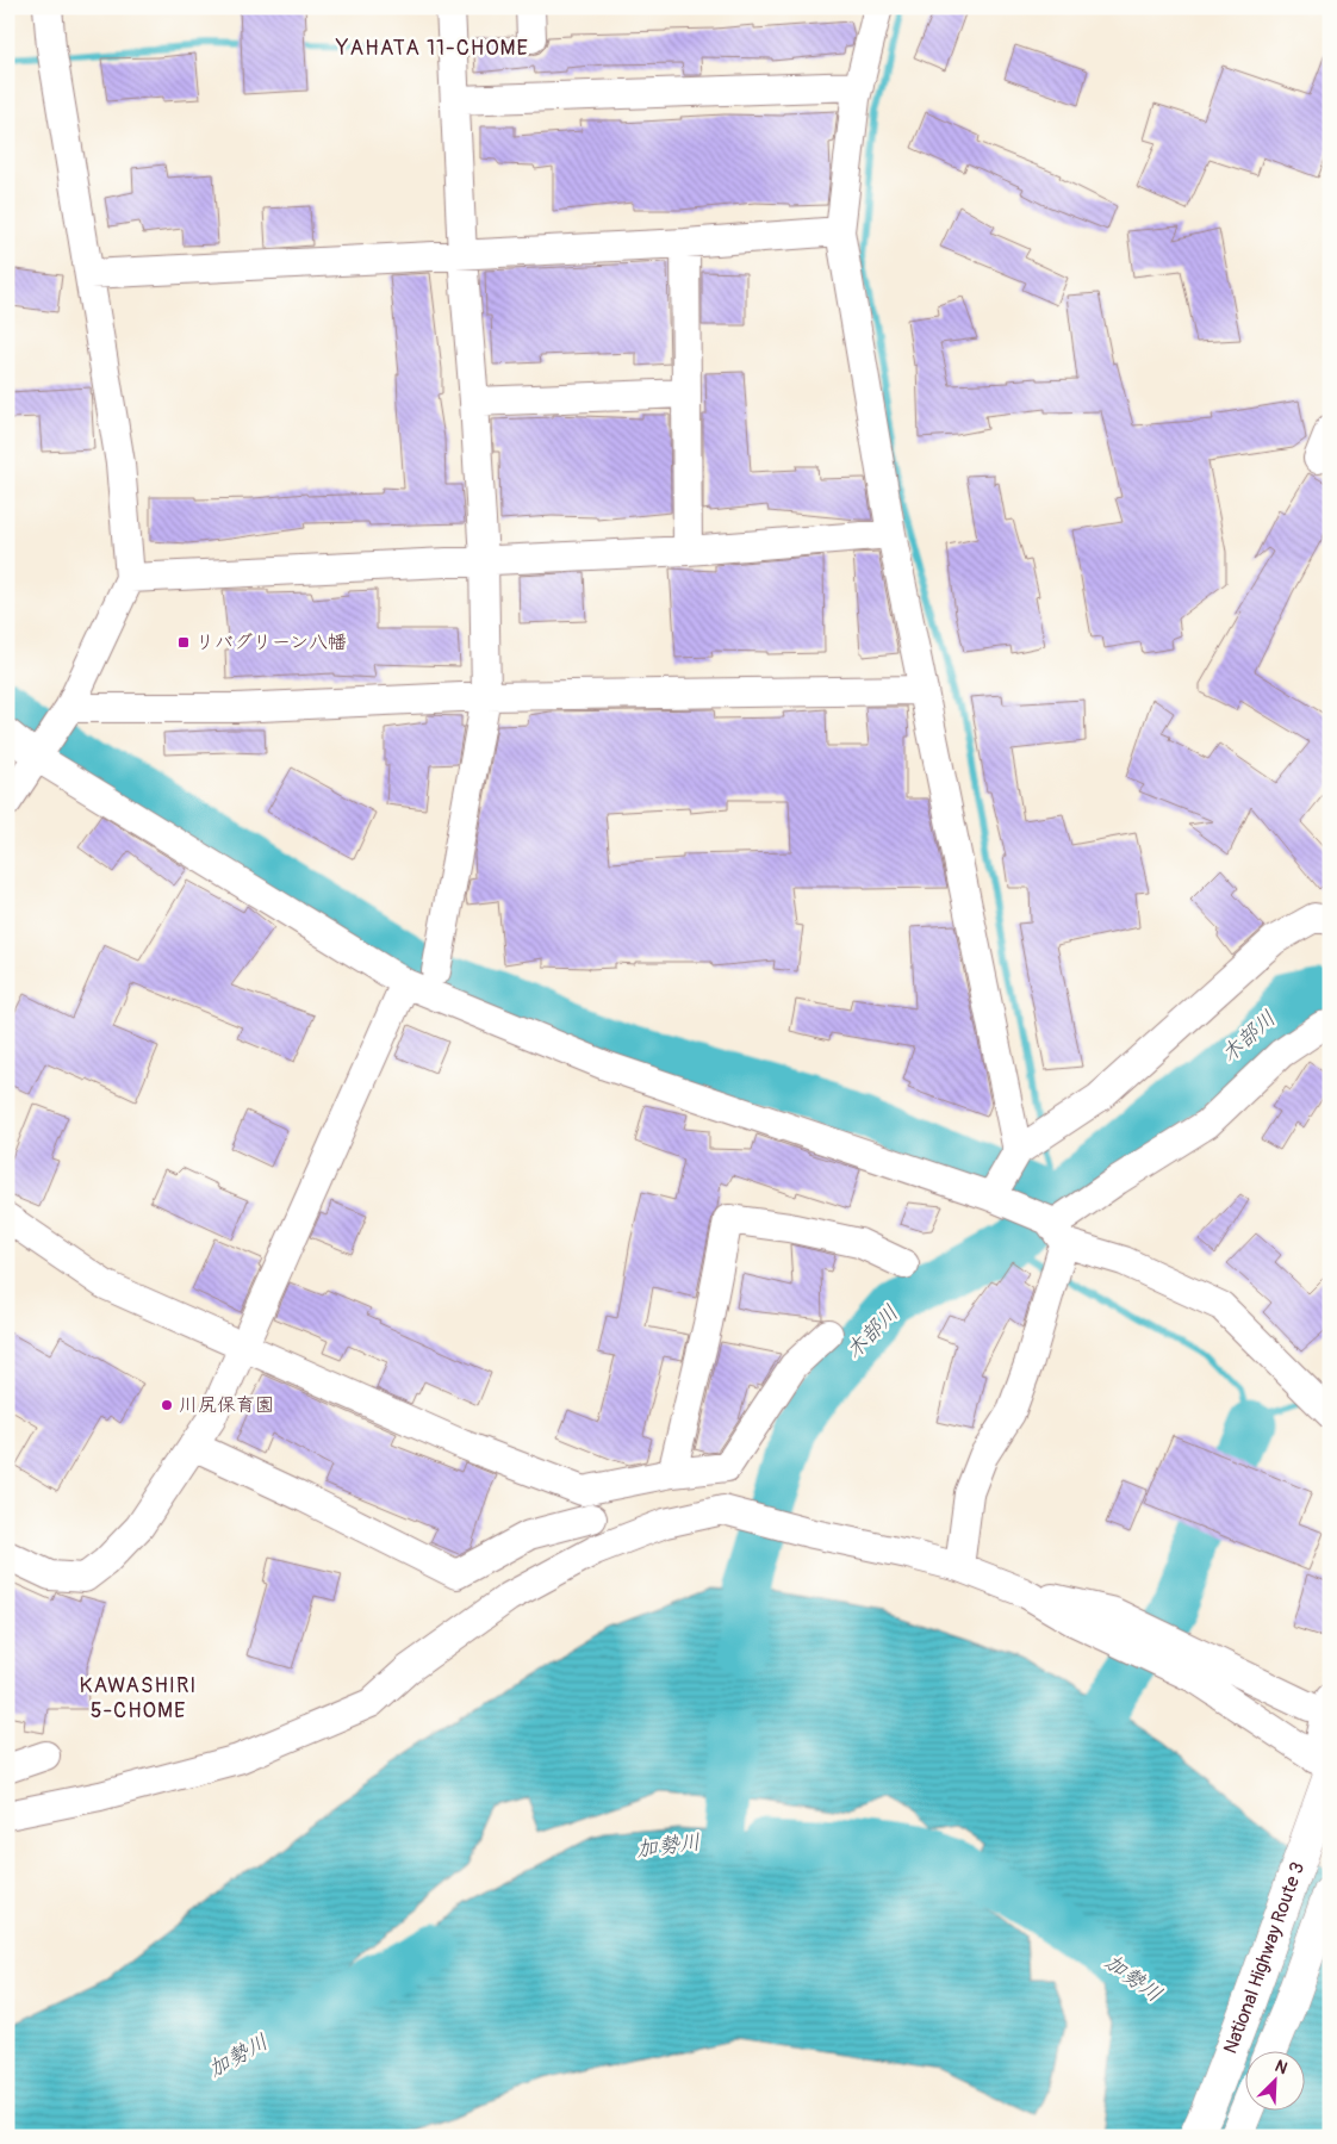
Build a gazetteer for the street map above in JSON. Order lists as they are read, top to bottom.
{
  "streets": {
    "highway": ["National Highway Route 3"]
  },
  "districts": ["YAHATA 11-CHOME", "KAWASHIRI 5-CHOME"],
  "water": ["木部川", "加勢川"],
  "places": {
    "transit": ["リバグリーン八幡"],
    "other": ["川尻保育園"]
  },
  "north": "top right"
}
